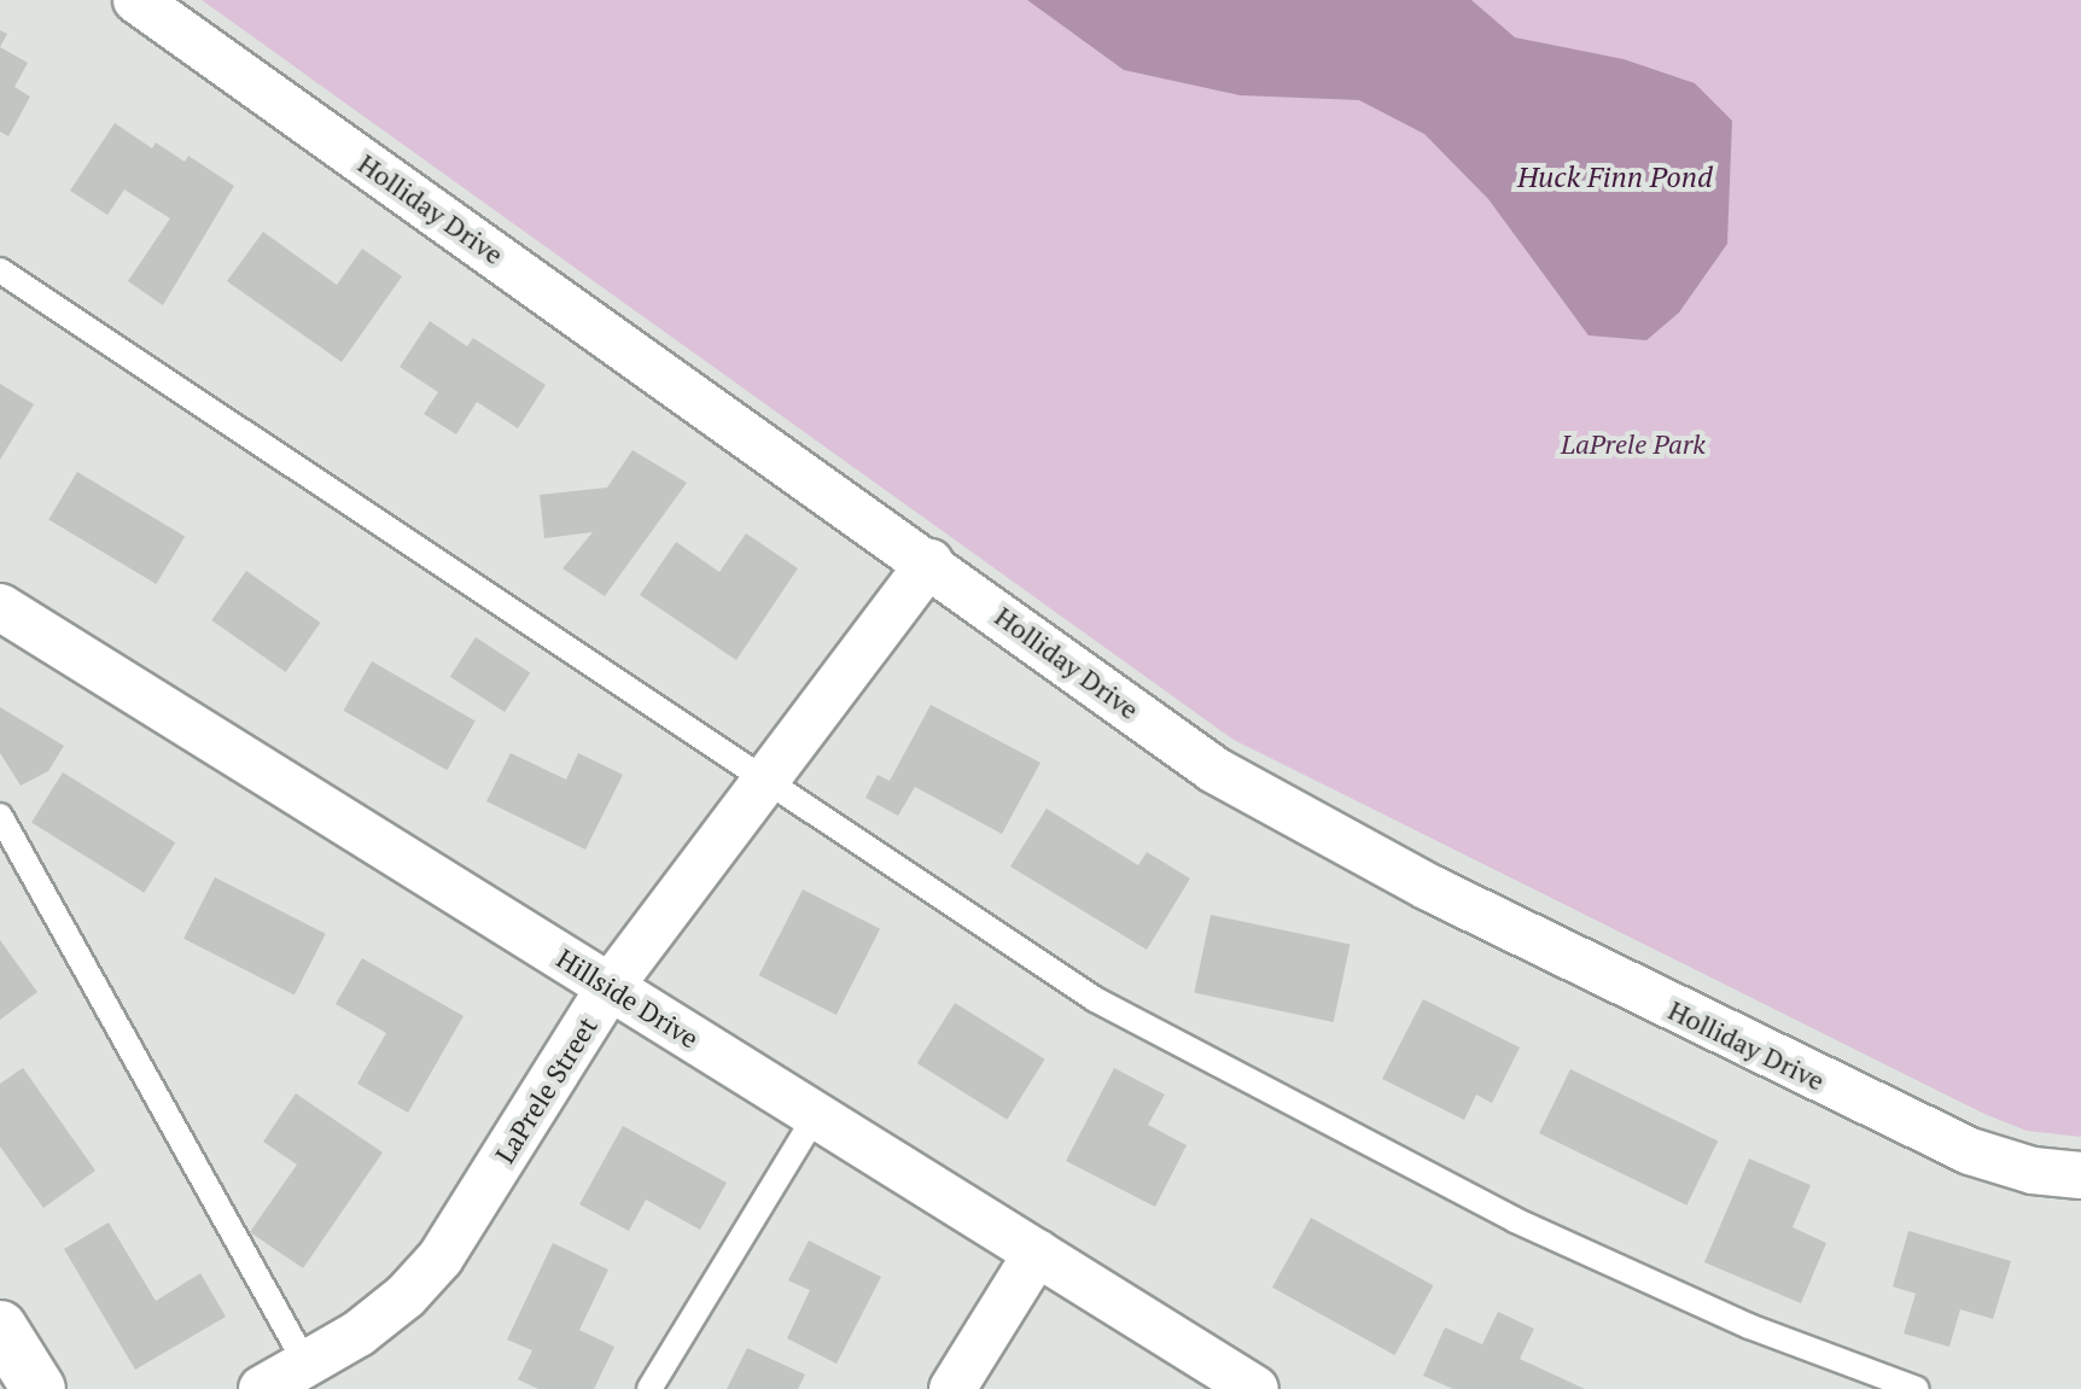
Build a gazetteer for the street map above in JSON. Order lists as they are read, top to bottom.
{
  "streets": {
    "street": ["Holliday Drive", "Hillside Drive", "LaPrele Street"]
  },
  "crossings": [
    ["Holliday Drive", "LaPrele Street"],
    ["Hillside Drive", "LaPrele Street"]
  ],
  "water": ["Huck Finn Pond"],
  "parks": ["LaPrele Park"]
}
